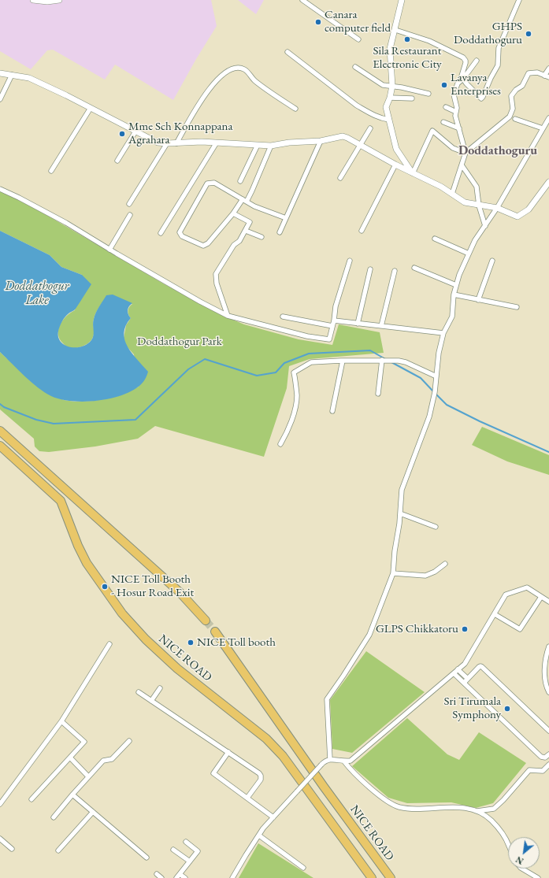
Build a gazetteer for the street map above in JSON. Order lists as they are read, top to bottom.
{
  "streets": {
    "highway": ["NICE ROAD"]
  },
  "districts": ["Doddathoguru"],
  "water": ["Doddathogur Lake"],
  "parks": ["Doddathogur Park"],
  "places": [
    "Canara computer field",
    "GHPS Doddathoguru",
    "Sila Restaurant Electronic City",
    "Lavanya Enterprises",
    "Mme Sch Konnappana Agrahara",
    "NICE Toll Booth - Hosur Road Exit",
    "GLPS Chikkatoru",
    "NICE Toll booth",
    "Sri Tirumala Symphony"
  ],
  "north": "bottom left"
}
